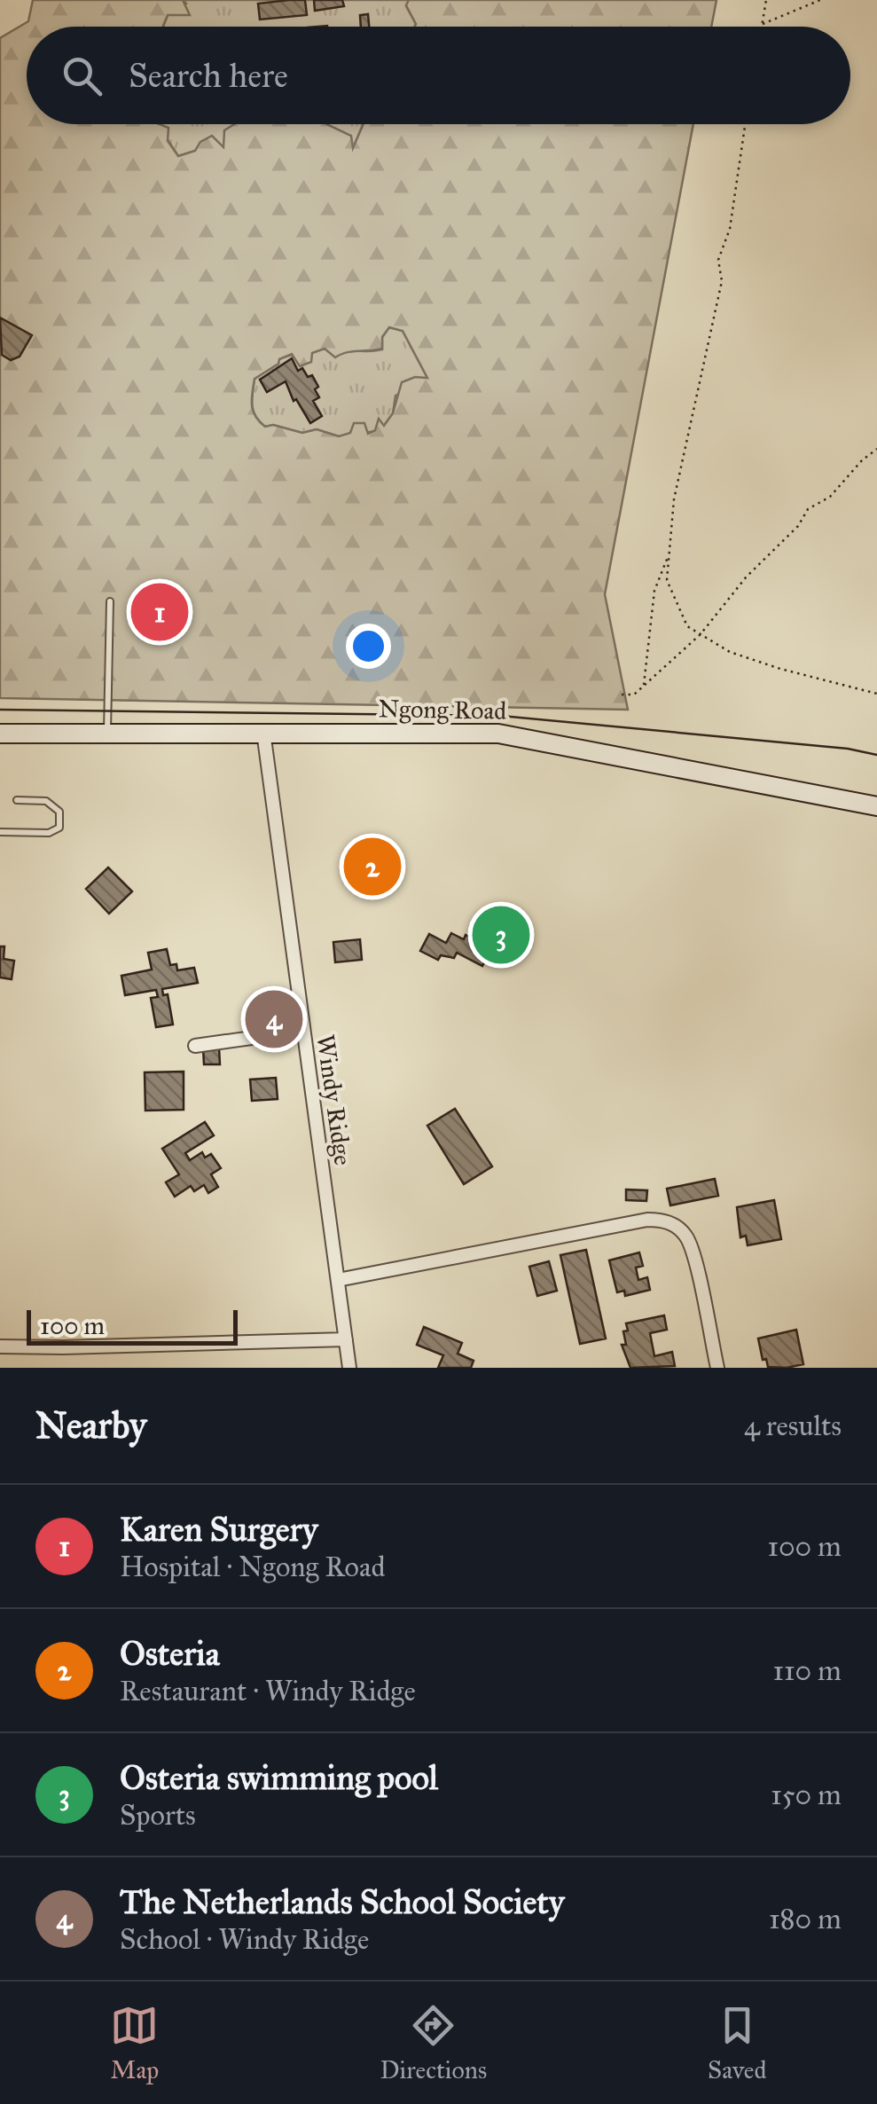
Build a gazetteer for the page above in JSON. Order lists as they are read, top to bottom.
{
  "streets": {
    "main road": ["Ngong Road"],
    "street": ["Windy Ridge"]
  },
  "crossings": [
    ["Ngong Road", "Windy Ridge"]
  ],
  "scale_bar": "100 m",
  "page": {
    "search": "Search here",
    "pins": [
      "1",
      "2",
      "3",
      "4"
    ],
    "scale": "100 m",
    "heading": ["Nearby", "4 results"],
    "list": [
      {
        "mark": "1",
        "name": "Karen Surgery",
        "note": "Hospital · Ngong Road",
        "value": "100 m"
      },
      {
        "mark": "2",
        "name": "Osteria",
        "note": "Restaurant · Windy Ridge",
        "value": "110 m"
      },
      {
        "mark": "3",
        "name": "Osteria swimming pool",
        "note": "Sports",
        "value": "150 m"
      },
      {
        "mark": "4",
        "name": "The Netherlands School Society",
        "note": "School · Windy Ridge",
        "value": "180 m"
      }
    ],
    "nav": ["Map", "Directions", "Saved"]
  }
}
